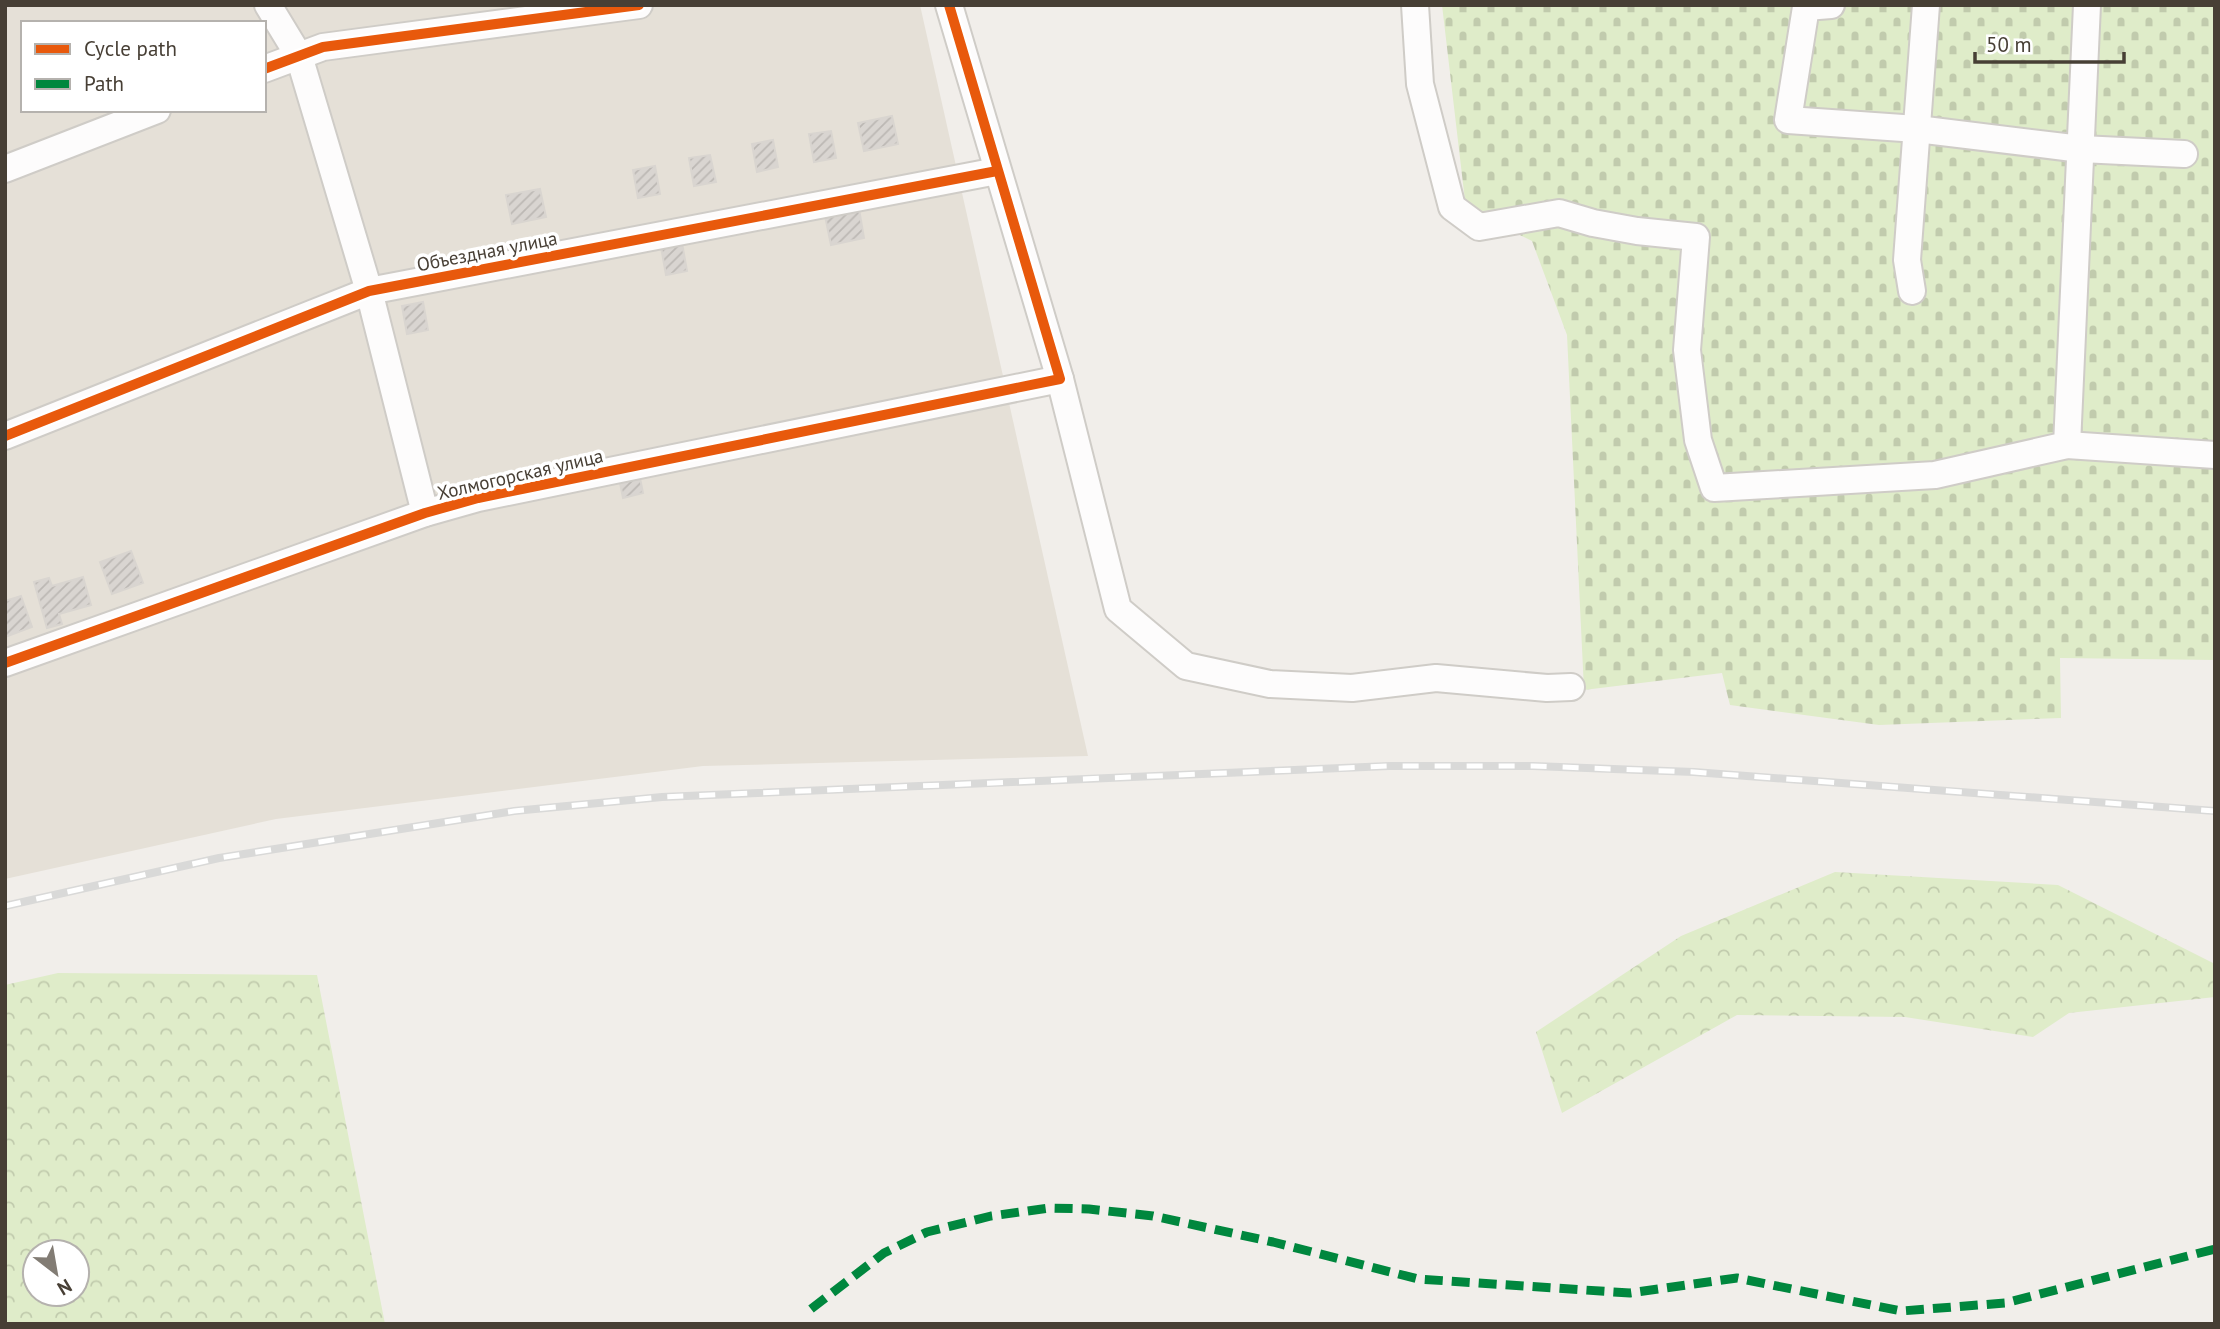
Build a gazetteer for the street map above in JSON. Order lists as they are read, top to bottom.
{
  "streets": {
    "street": ["Объездная улица", "Холмогорская улица"]
  },
  "legend": ["Cycle path", "Path"],
  "scale_bar": "50 m",
  "north": "bottom right"
}
